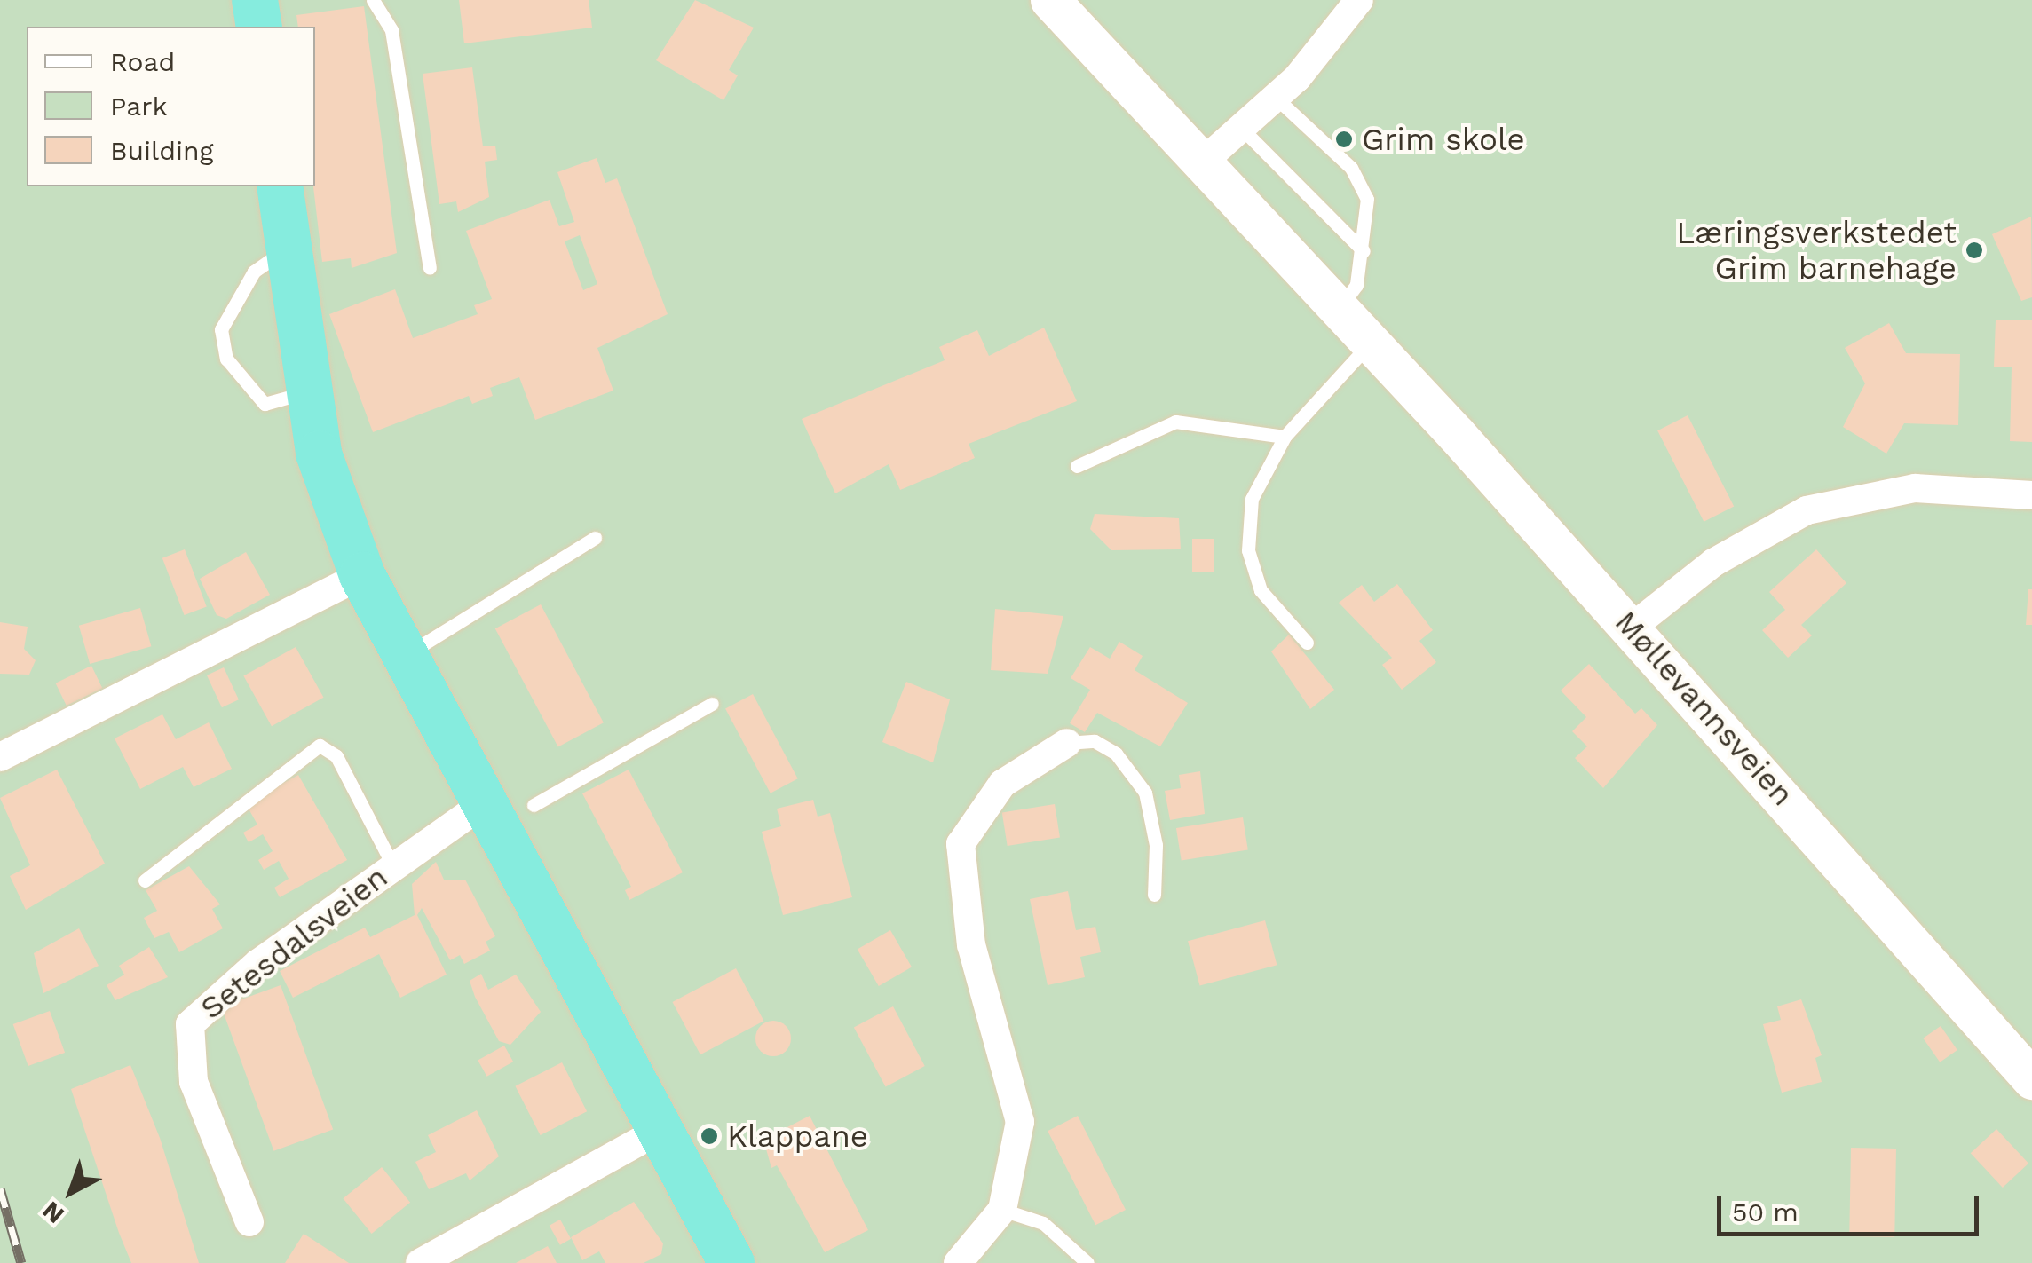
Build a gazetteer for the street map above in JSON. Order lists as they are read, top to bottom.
{
  "streets": {
    "main road": ["Møllevannsveien"],
    "street": ["Setesdalsveien"]
  },
  "places": ["Grim skole", "Læringsverkstedet Grim barnehage", "Klappane"],
  "legend": ["Road", "Park", "Building"],
  "scale_bar": "50 m",
  "north": "bottom left"
}
